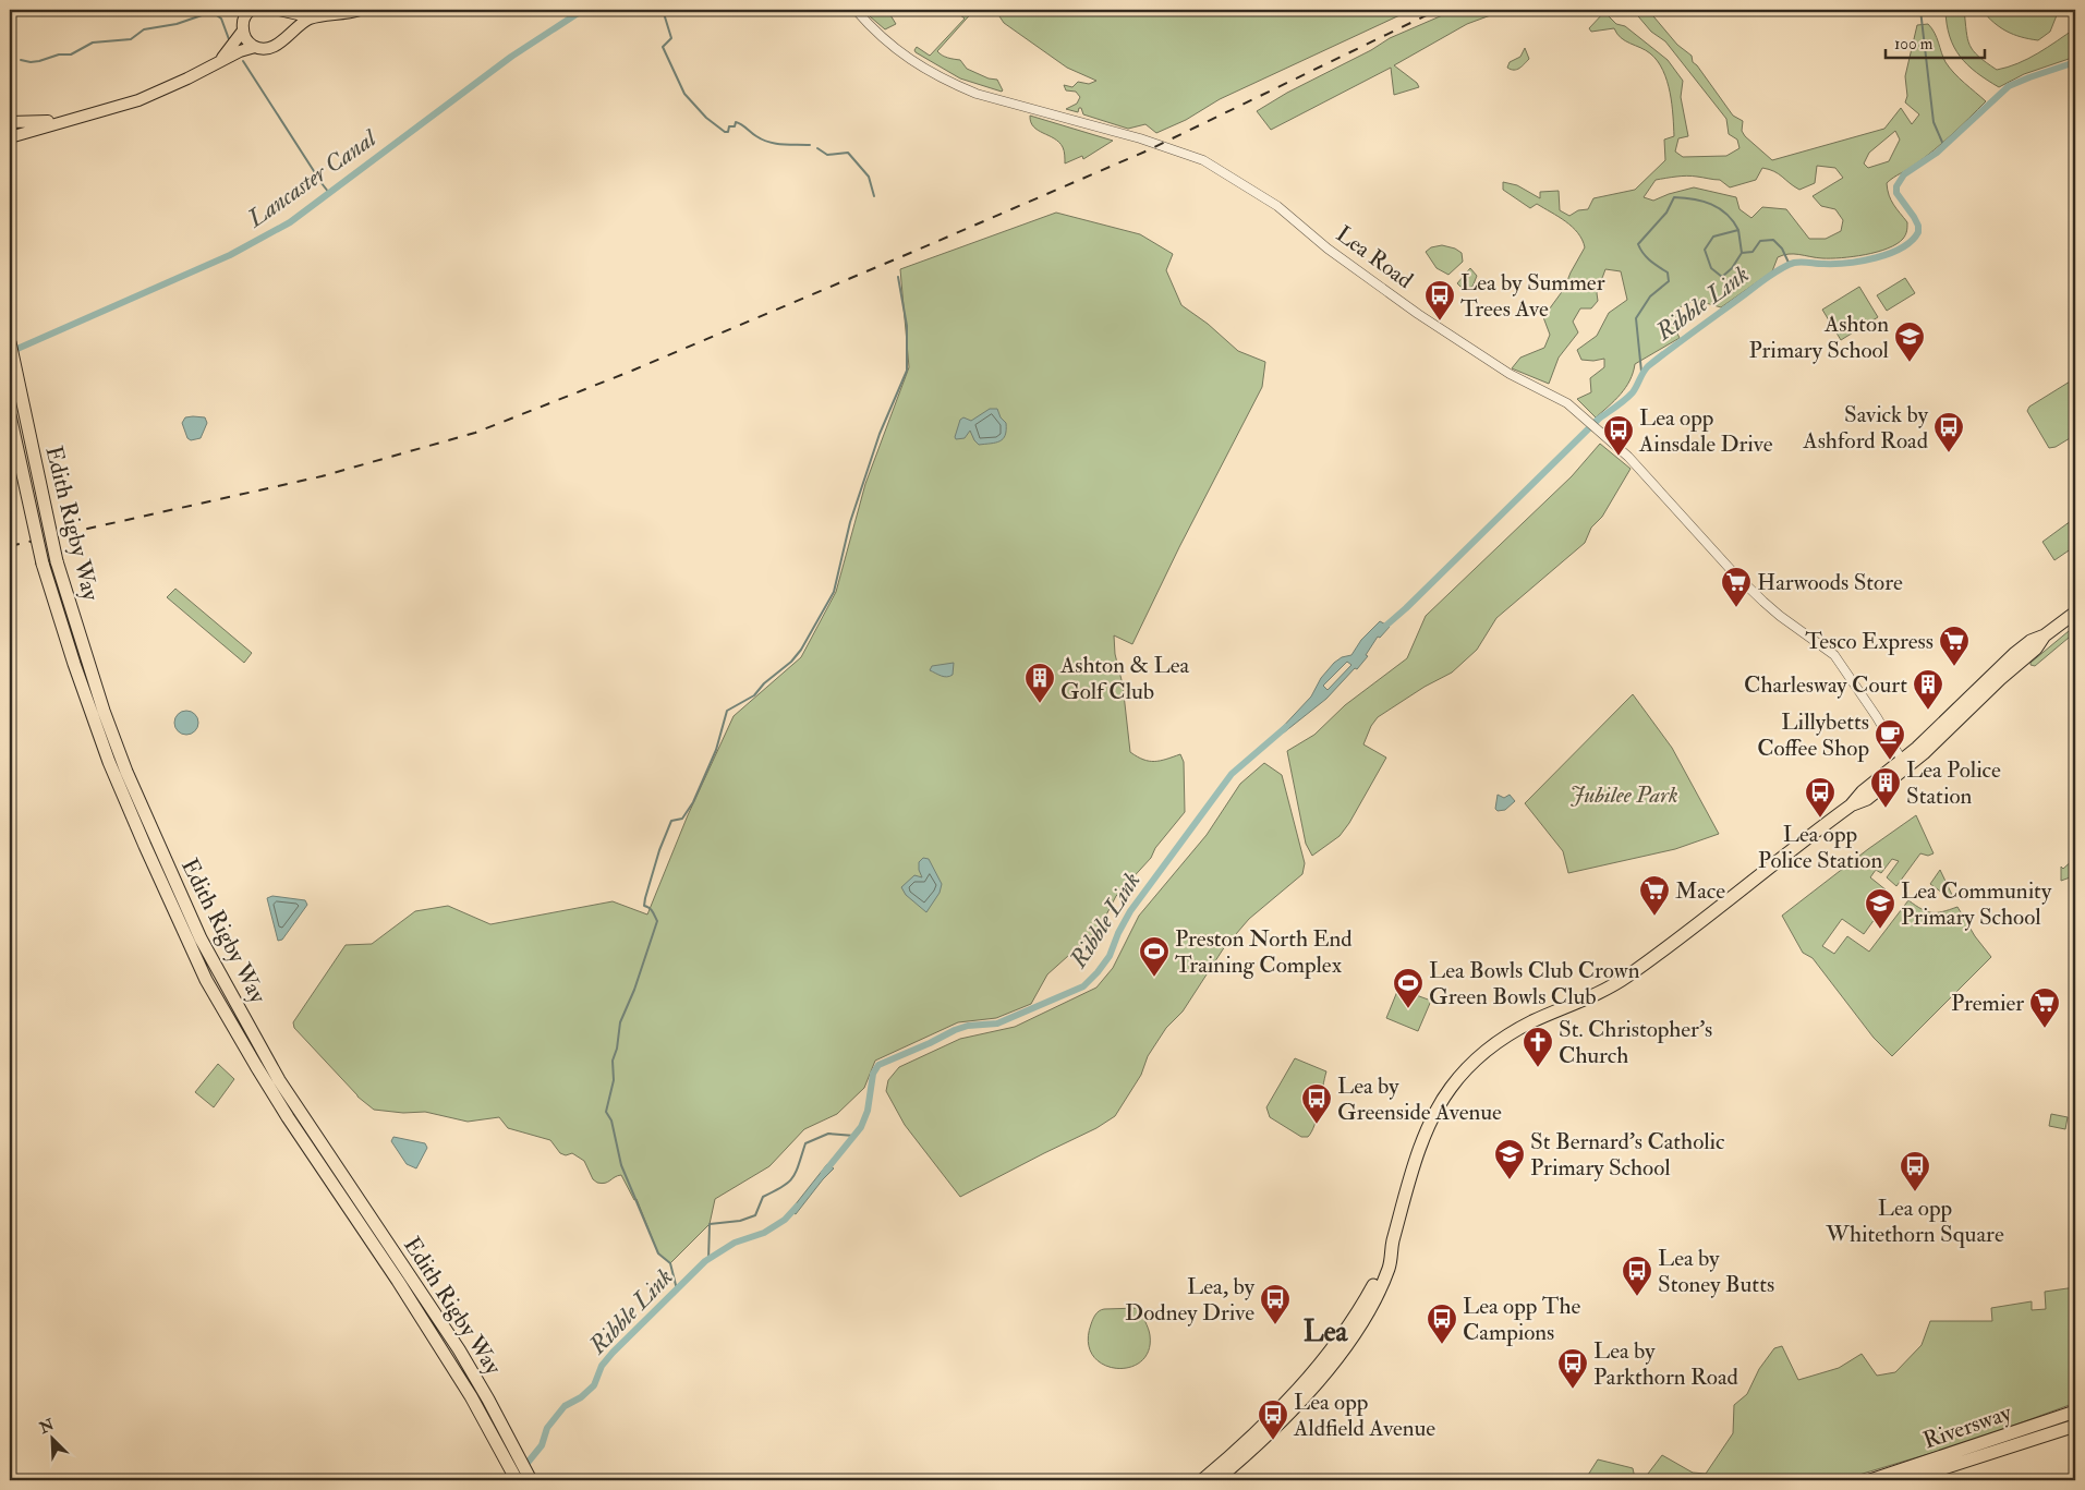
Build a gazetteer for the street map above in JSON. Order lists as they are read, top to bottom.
{
  "streets": {
    "highway": ["Edith Rigby Way", "Riversway"],
    "street": ["Lea Road"]
  },
  "districts": ["Lea"],
  "water": ["Lancaster Canal", "Ribble Link"],
  "parks": ["Jubilee Park"],
  "places": {
    "bus stop": [
      "Lea by Summer Trees Ave",
      "Savick by Ashford Road",
      "Lea opp Ainsdale Drive",
      "Lea opp Police Station",
      "Lea by Greenside Avenue",
      "Lea opp Whitethorn Square",
      "Lea by Stoney Butts",
      "Lea, by Dodney Drive",
      "Lea opp The Campions",
      "Lea by Parkthorn Road",
      "Lea opp Aldfield Avenue"
    ],
    "school or university": ["Ashton Primary School", "Lea Community Primary School", "St Bernard's Catholic Primary School"],
    "supermarket": [
      "Harwoods Store",
      "Tesco Express",
      "Mace",
      "Premier"
    ],
    "building": ["Ashton & Lea Golf Club", "Charlesway Court", "Lea Police Station"],
    "cafe": ["Lillybetts Coffee Shop"],
    "sports": ["Preston North End Training Complex", "Lea Bowls Club Crown Green Bowls Club"],
    "church": ["St. Christopher's Church"]
  },
  "scale_bar": "100 m",
  "north": "top left"
}
